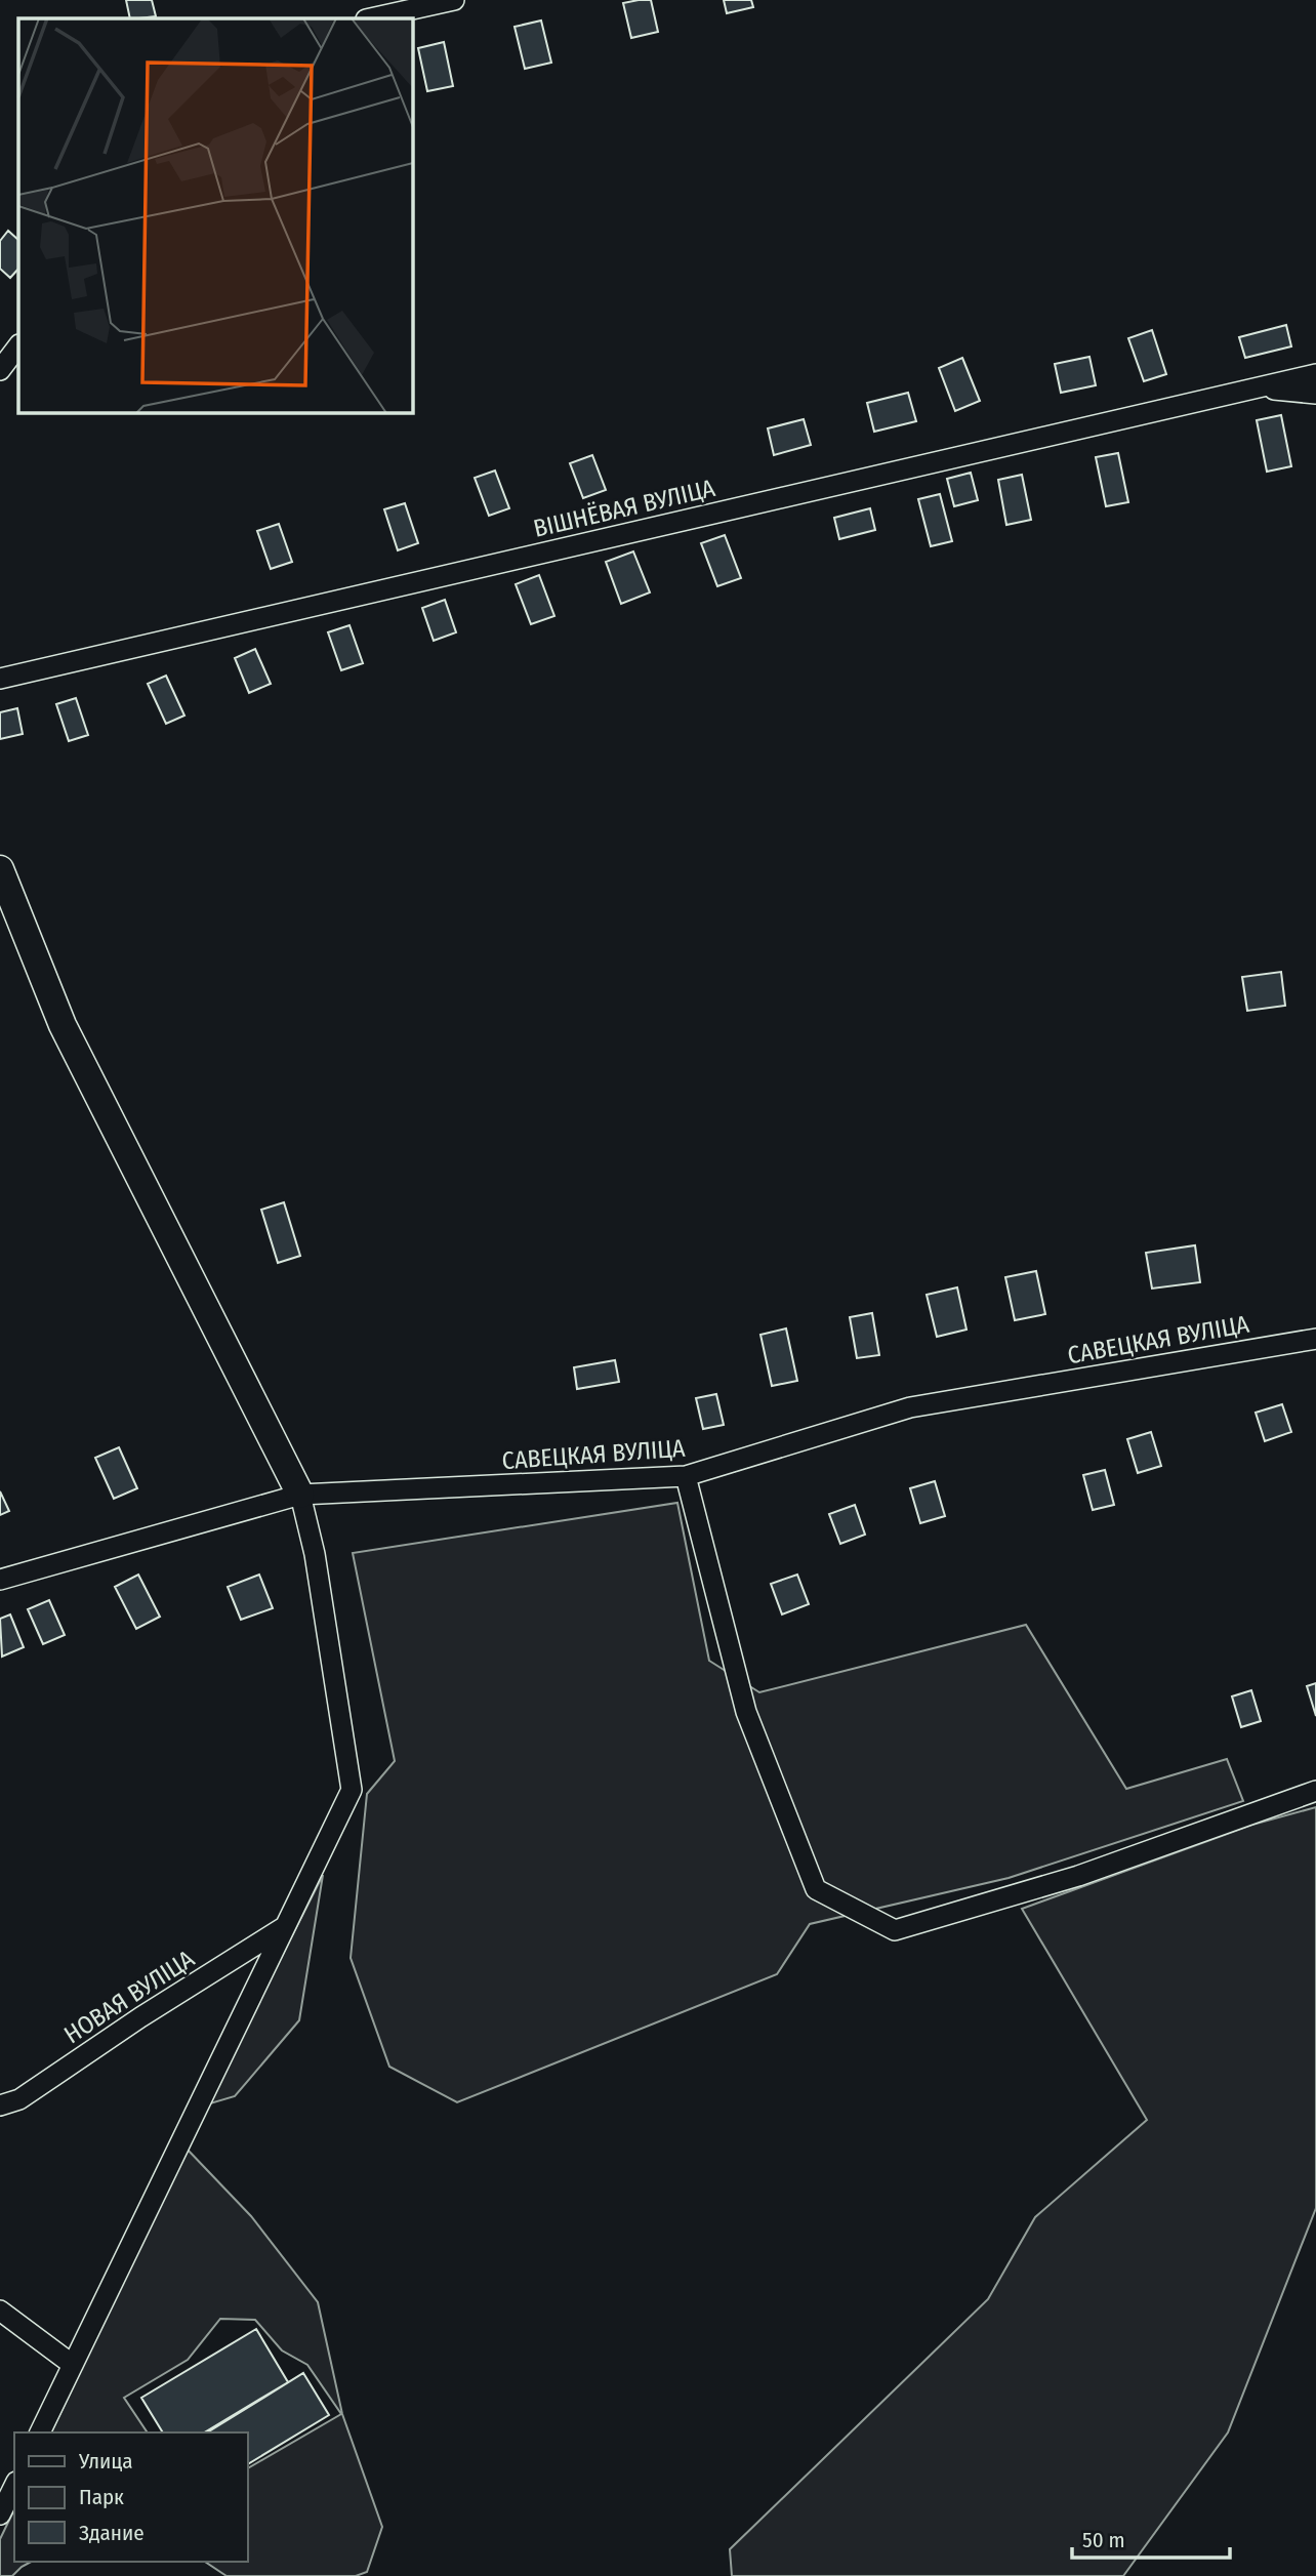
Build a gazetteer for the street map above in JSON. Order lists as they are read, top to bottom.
{
  "streets": {
    "street": ["ВІШНЁВАЯ ВУЛІЦА", "САВЕЦКАЯ ВУЛІЦА", "НОВАЯ ВУЛІЦА"]
  },
  "legend": ["Улица", "Парк", "Здание"],
  "scale_bar": "50 m"
}
